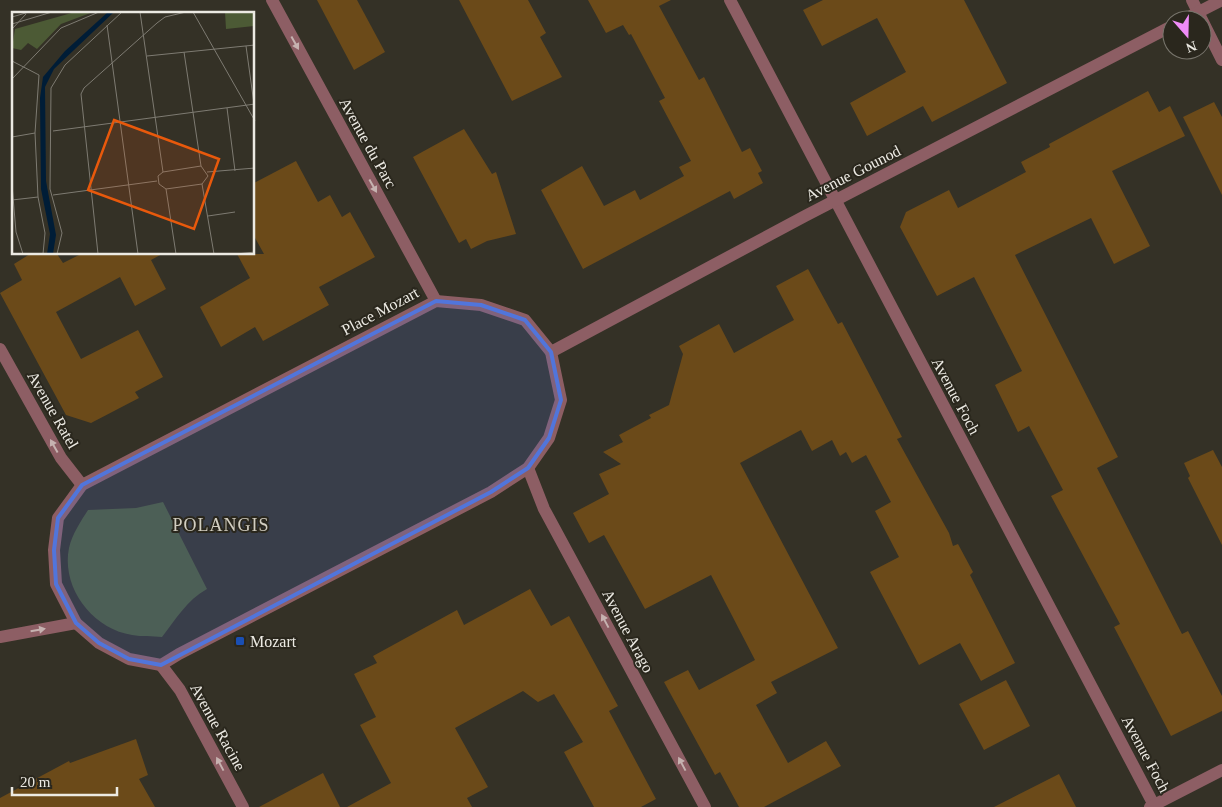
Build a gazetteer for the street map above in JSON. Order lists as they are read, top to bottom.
{
  "streets": {
    "street": [
      "Avenue du Parc",
      "Avenue Gounod",
      "Place Mozart",
      "Avenue Foch",
      "Avenue Ratel",
      "Avenue Arago",
      "Avenue Racine"
    ]
  },
  "crossings": [
    ["Avenue du Parc", "Place Mozart"],
    ["Avenue Gounod", "Place Mozart"],
    ["Avenue Gounod", "Avenue Foch"],
    ["Place Mozart", "Avenue Ratel"],
    ["Place Mozart", "Avenue Arago"],
    ["Place Mozart", "Avenue Racine"]
  ],
  "one_way": [
    "Avenue du Parc",
    "Avenue Ratel",
    "Avenue Arago",
    "Avenue Racine"
  ],
  "districts": ["POLANGIS"],
  "places": {
    "transit": ["Mozart"]
  },
  "scale_bar": "20 m",
  "north": "bottom"
}
